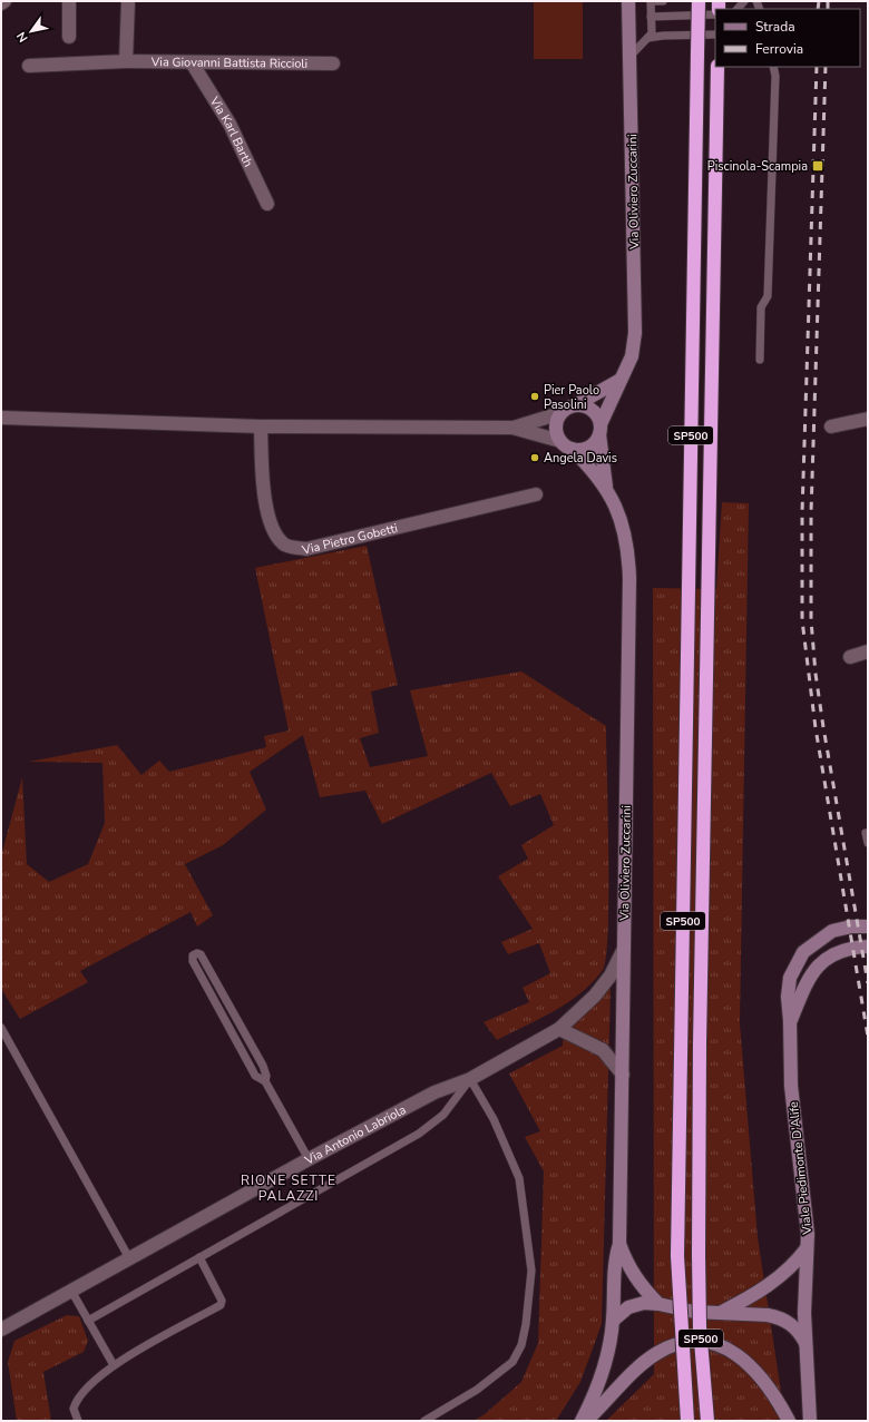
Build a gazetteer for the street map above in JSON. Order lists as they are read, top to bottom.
{
  "streets": {
    "highway": ["SP500"],
    "main road": ["Via Oliviero Zuccarini", "Viale Piedimonte D'Alife"],
    "street": [
      "Via Giovanni Battista Riccioli",
      "Via Karl Barth",
      "Via Pietro Gobetti",
      "Via Antonio Labriola"
    ]
  },
  "crossings": [
    ["Via Giovanni Battista Riccioli", "Via Karl Barth"],
    ["Via Oliviero Zuccarini", "Via Antonio Labriola"]
  ],
  "districts": ["RIONE SETTE PALAZZI"],
  "places": {
    "transit": ["Piscinola-Scampia"],
    "other": ["Pier Paolo Pasolini", "Angela Davis"]
  },
  "legend": ["Strada", "Ferrovia"],
  "north": "bottom left"
}
